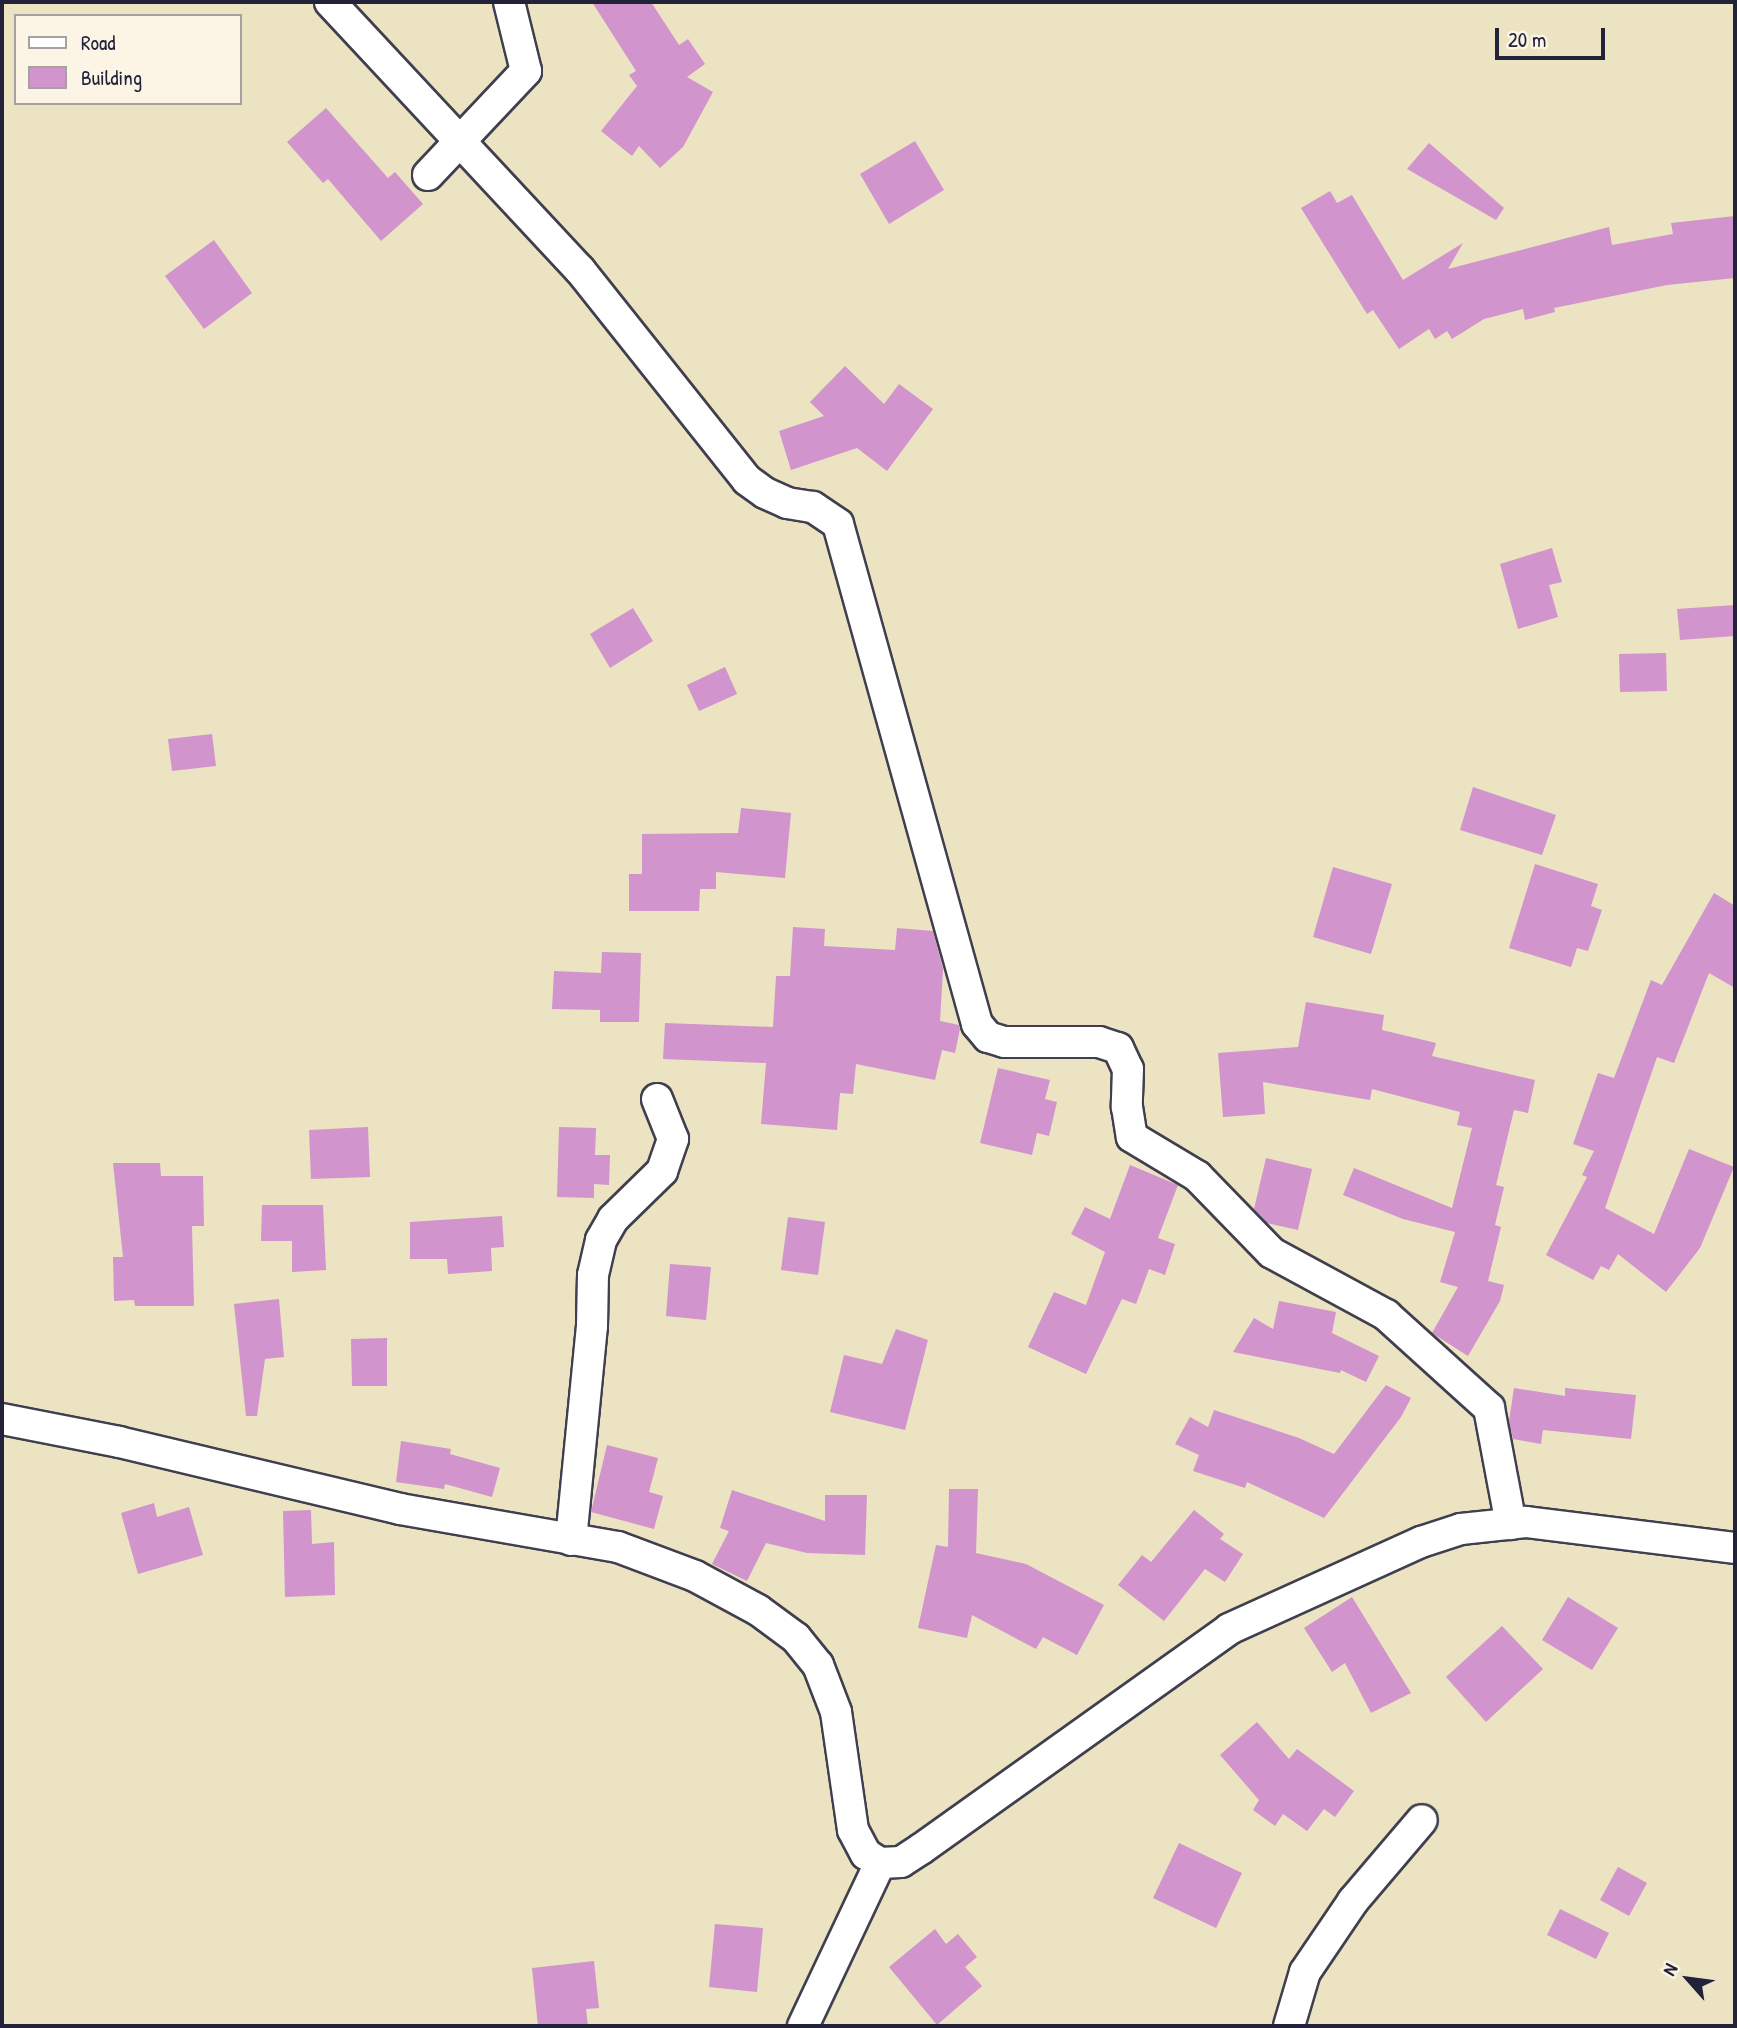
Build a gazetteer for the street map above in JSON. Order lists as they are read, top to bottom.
{
  "legend": ["Road", "Building"],
  "scale_bar": "20 m",
  "north": "top left"
}
